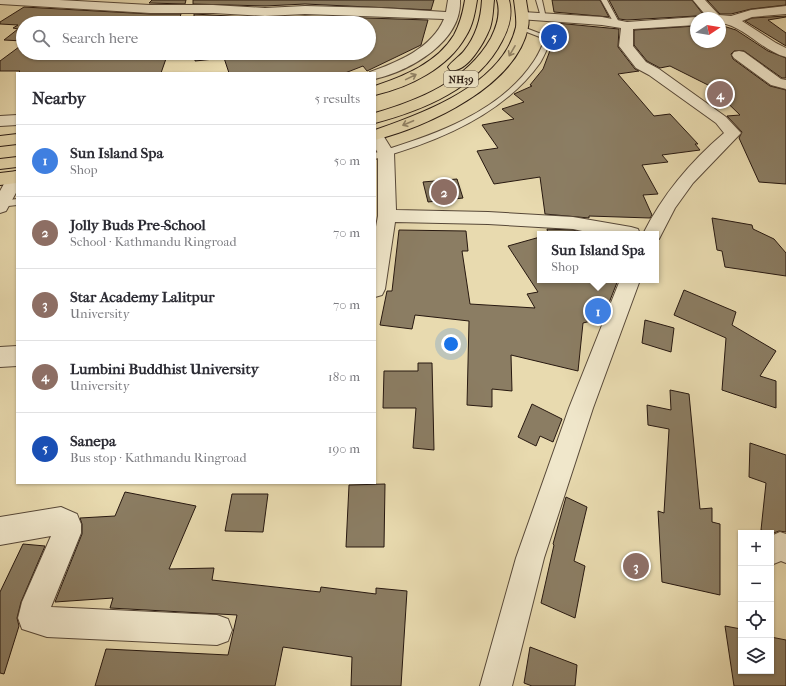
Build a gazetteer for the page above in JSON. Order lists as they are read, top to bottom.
{
  "streets": {
    "main road": ["NH39"]
  },
  "north": "right",
  "page": {
    "search": "Search here",
    "pins": [
      "5",
      "4",
      "2",
      "1",
      "3"
    ],
    "heading": ["Nearby", "5 results"],
    "list": [
      {
        "mark": "1",
        "name": "Sun Island Spa",
        "note": "Shop",
        "value": "50 m"
      },
      {
        "mark": "2",
        "name": "Jolly Buds Pre-School",
        "note": "School · Kathmandu Ringroad",
        "value": "70 m"
      },
      {
        "mark": "3",
        "name": "Star Academy Lalitpur",
        "note": "University",
        "value": "70 m"
      },
      {
        "mark": "4",
        "name": "Lumbini Buddhist University",
        "note": "University",
        "value": "180 m"
      },
      {
        "mark": "5",
        "name": "Sanepa",
        "note": "Bus stop · Kathmandu Ringroad",
        "value": "190 m"
      }
    ],
    "popup": ["Sun Island Spa", "Shop"],
    "map_buttons": ["+", "−"]
  }
}
